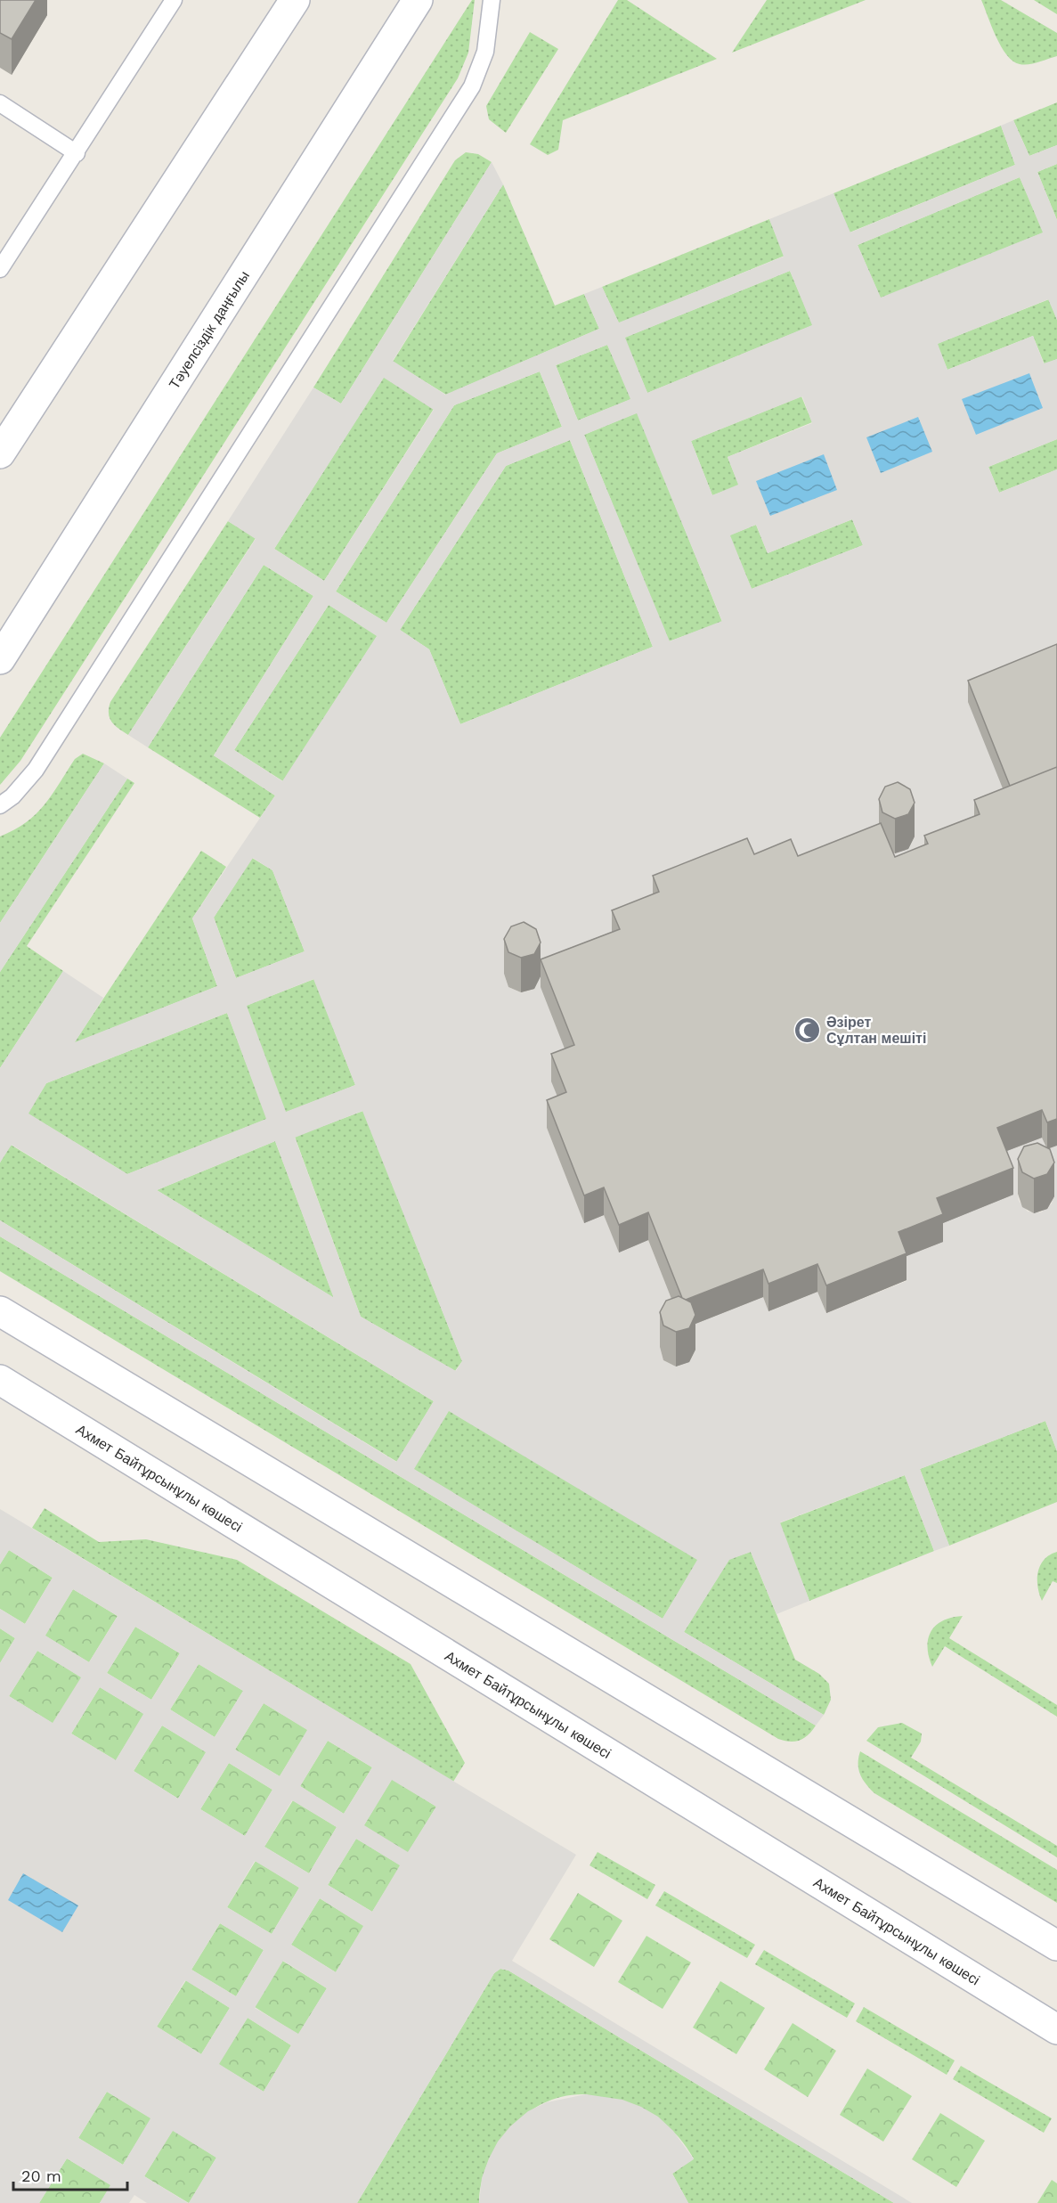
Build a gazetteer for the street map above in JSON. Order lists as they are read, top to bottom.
{
  "streets": {
    "street": ["Тәуелсіздік даңғылы", "Ахмет Байтұрсынұлы көшесі"]
  },
  "places": {
    "mosque": ["Әзірет Сұлтан мешіті"]
  },
  "scale_bar": "20 m"
}
